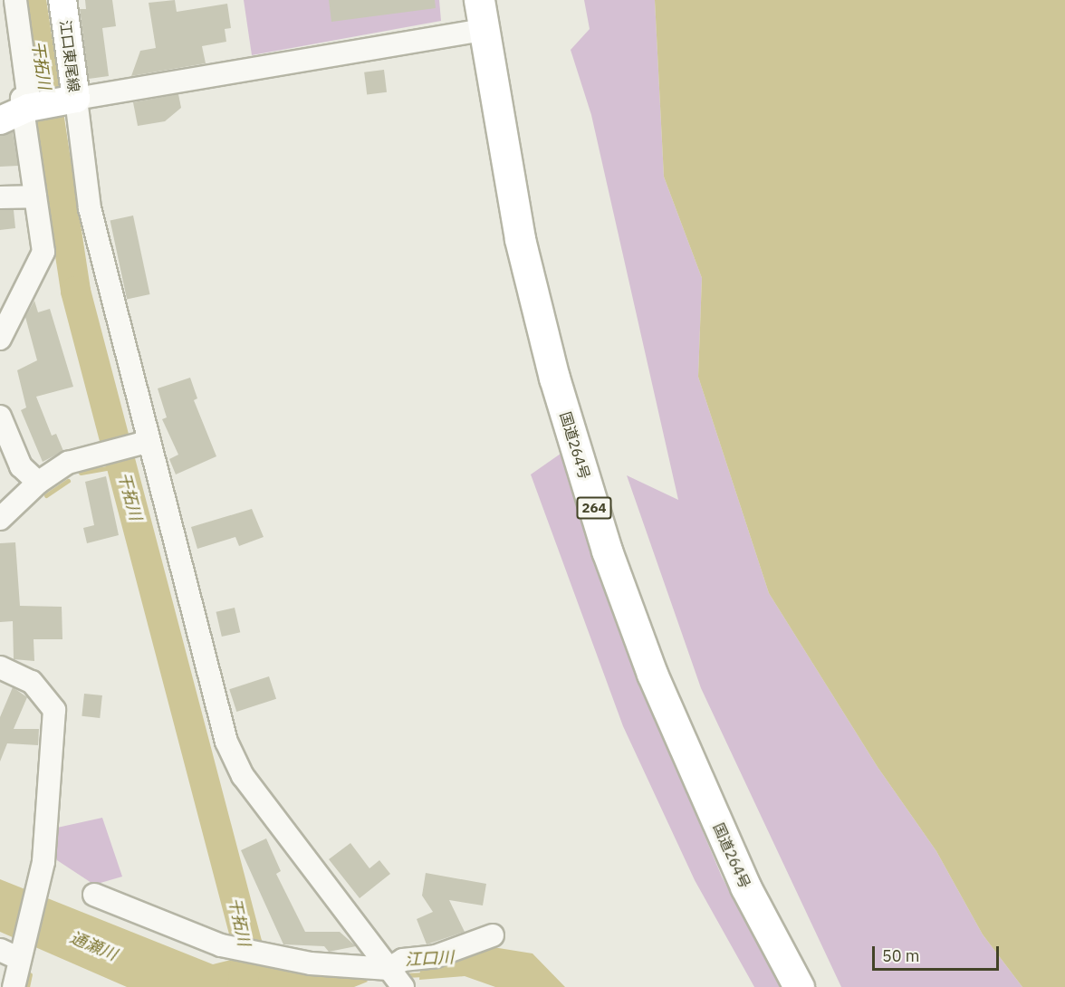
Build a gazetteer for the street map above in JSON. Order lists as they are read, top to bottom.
{
  "streets": {
    "highway": ["国道264号", "264"],
    "main road": ["江口東尾線"]
  },
  "water": ["干拓川", "通瀬川", "江口川"],
  "scale_bar": "50 m"
}
